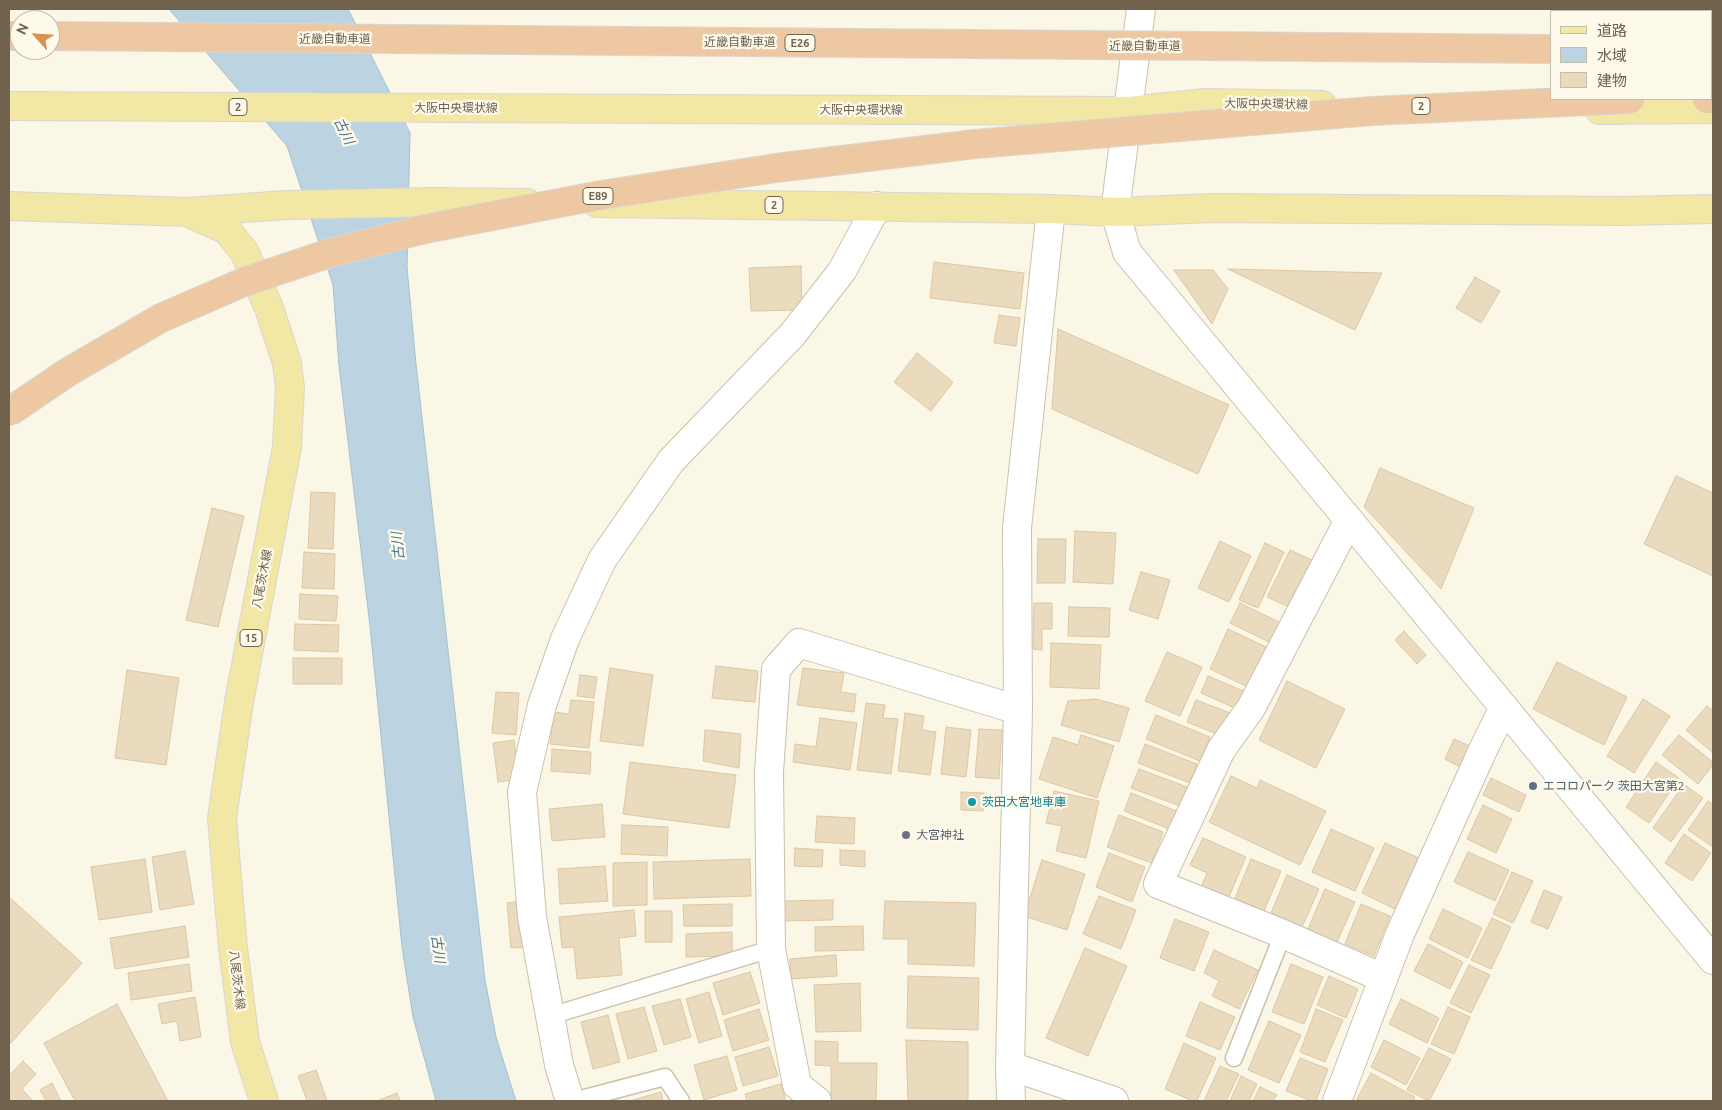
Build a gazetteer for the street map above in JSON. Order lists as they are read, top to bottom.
{
  "streets": {
    "highway": ["近畿自動車道", "E26", "E89"],
    "main road": [
      "大阪中央環状線",
      "2",
      "八尾茨木線",
      "15"
    ]
  },
  "crossings": [
    ["2", "八尾茨木線"]
  ],
  "water": ["古川"],
  "places": ["エコロパーク 茨田大宮第2", "茨田大宮地車庫", "大宮神社"],
  "legend": ["道路", "水域", "建物"],
  "north": "top left"
}
